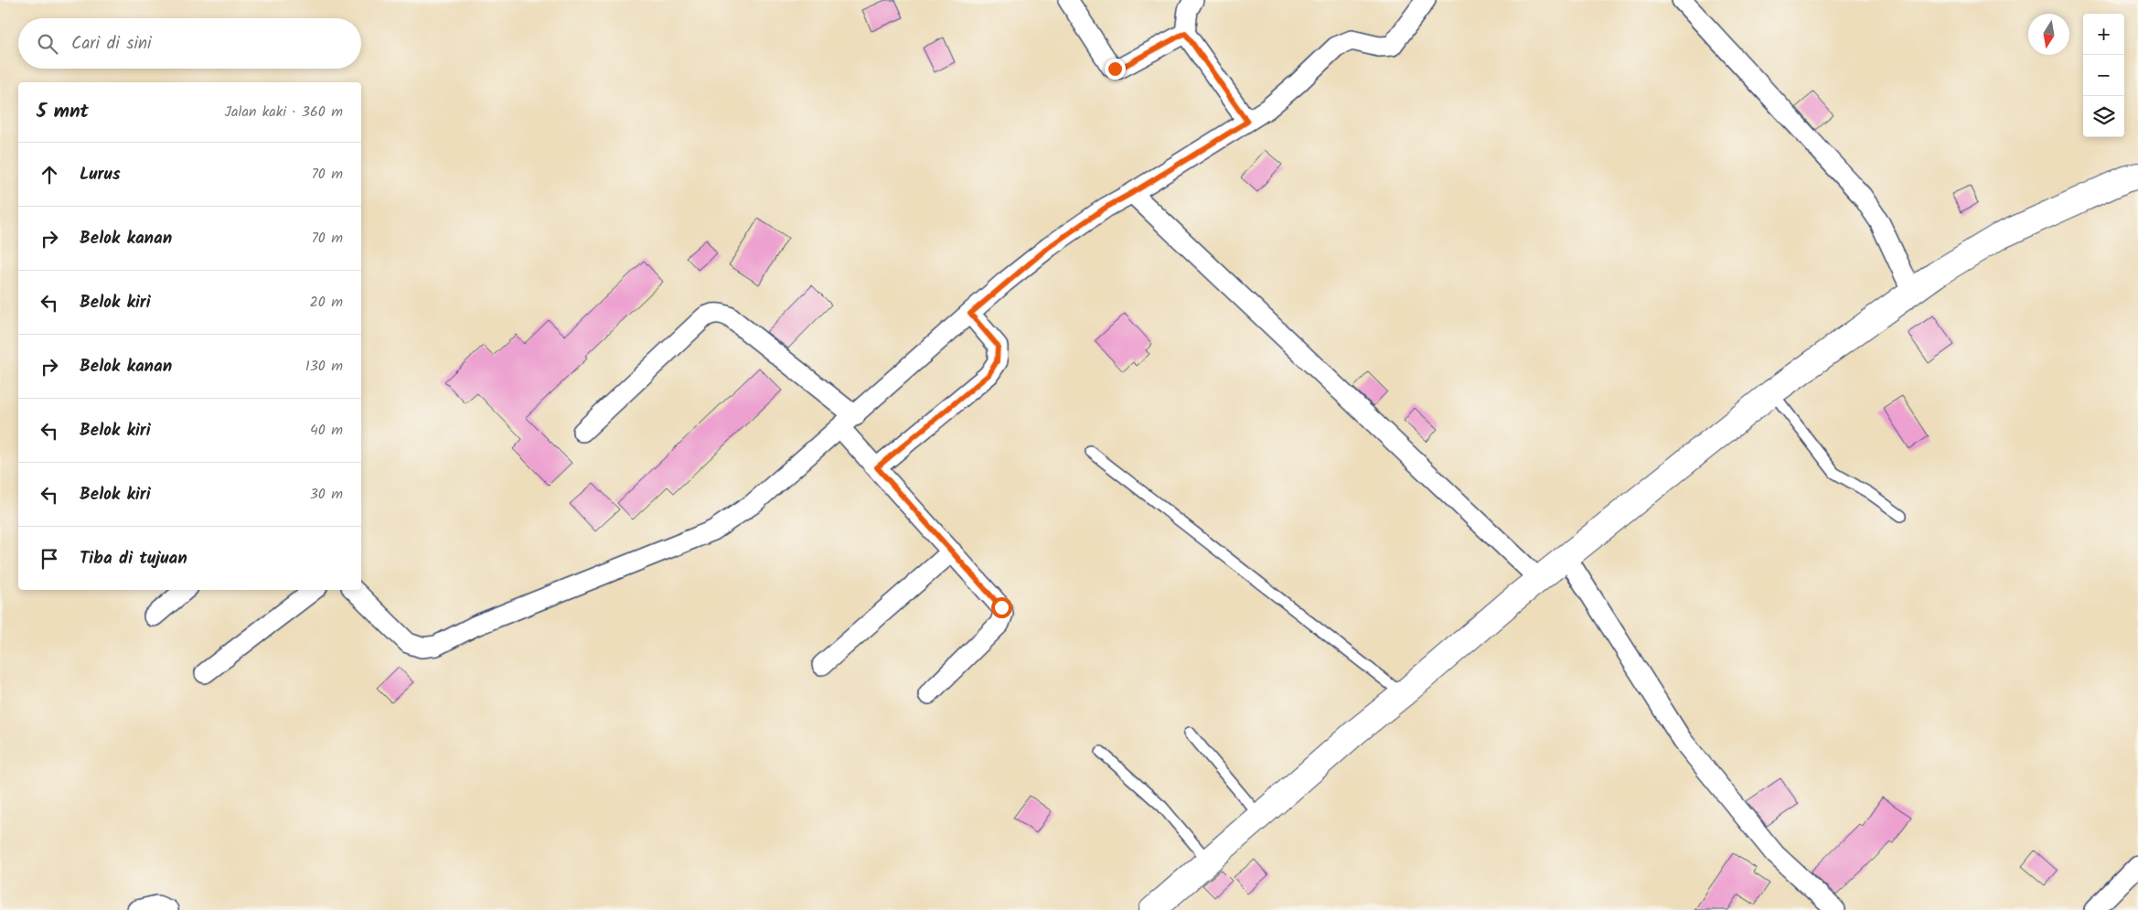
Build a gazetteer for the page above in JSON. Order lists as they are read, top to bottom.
{
  "north": "bottom",
  "page": {
    "map_buttons": ["+", "−"],
    "search": "Cari di sini",
    "heading": ["5 mnt", "Jalan kaki · 360 m"],
    "list": [
      ["Lurus", "70 m"],
      ["Belok kanan", "70 m"],
      ["Belok kiri", "20 m"],
      ["Belok kanan", "130 m"],
      ["Belok kiri", "40 m"],
      ["Belok kiri", "30 m"],
      "Tiba di tujuan"
    ]
  }
}
